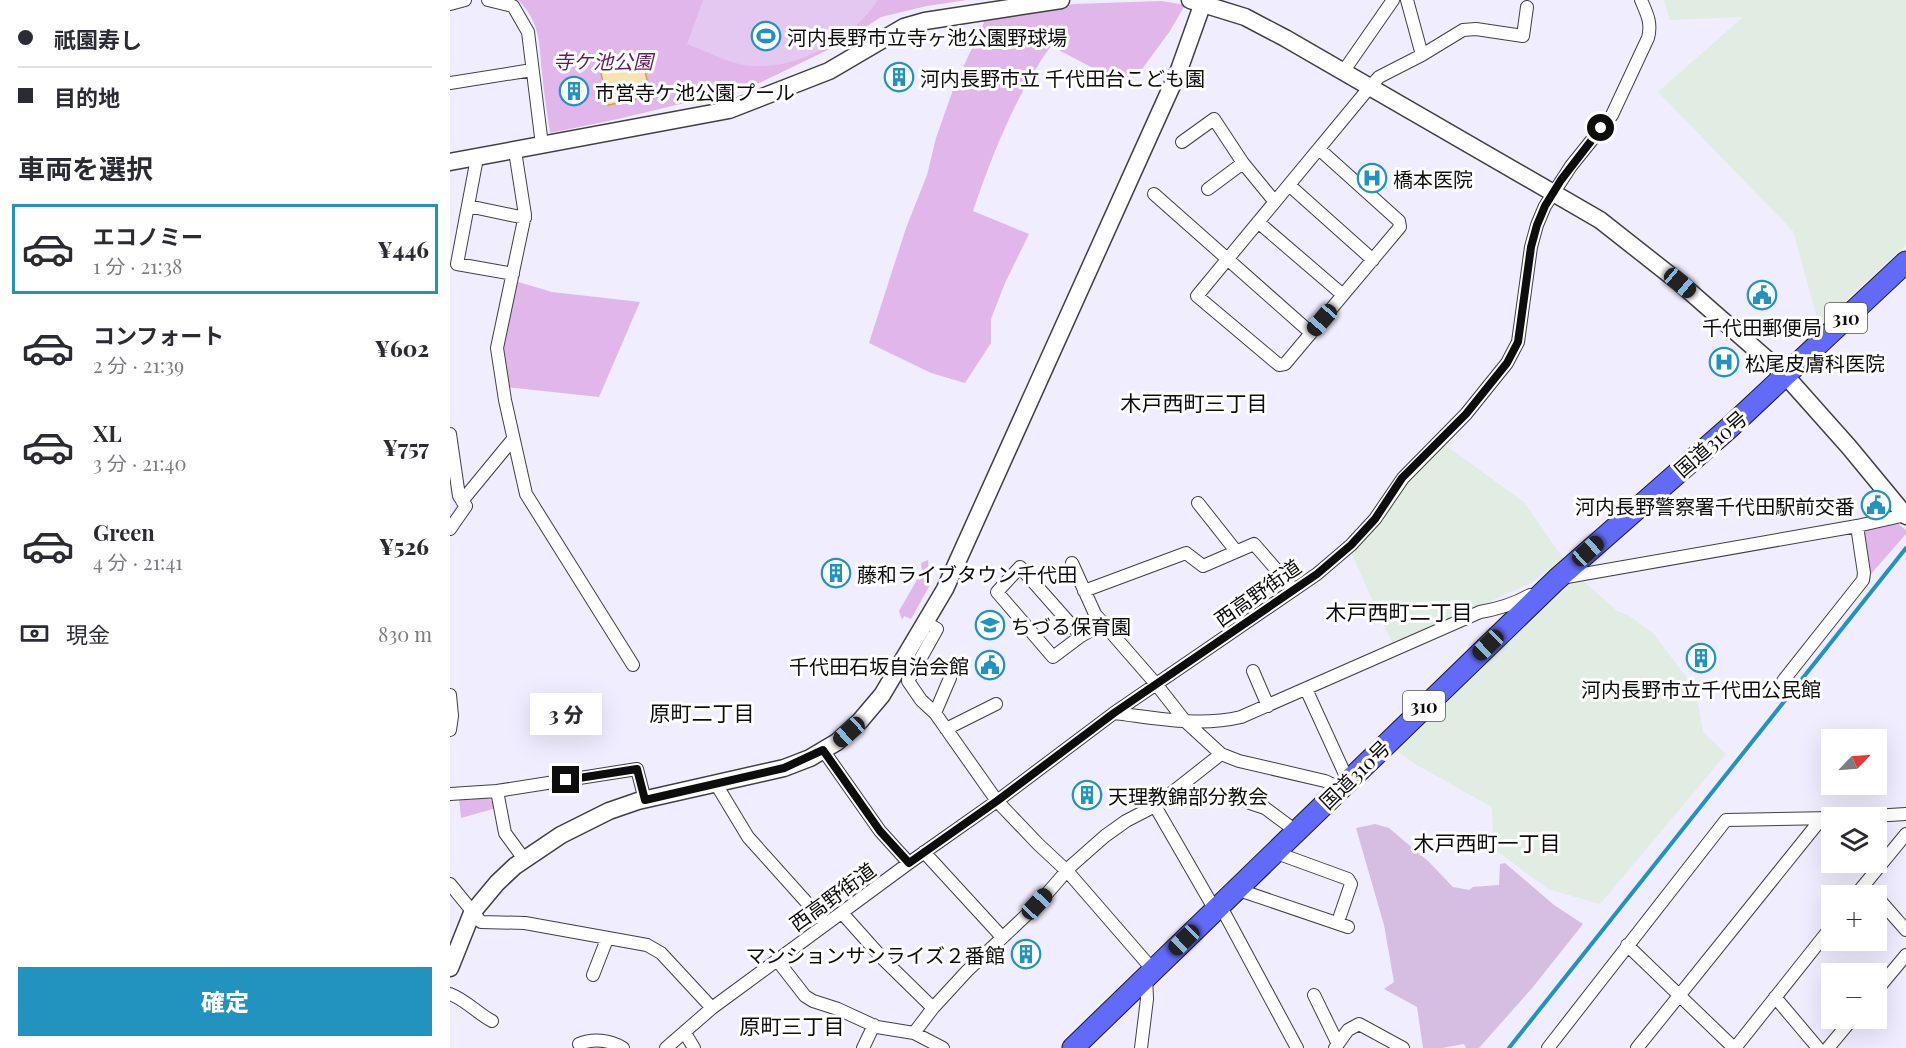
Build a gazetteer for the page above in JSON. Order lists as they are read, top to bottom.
{
  "streets": {
    "highway": ["310", "国道310号"],
    "street": ["西高野街道"]
  },
  "districts": [
    "木戸西町三丁目",
    "木戸西町二丁目",
    "原町二丁目",
    "木戸西町一丁目",
    "原町三丁目"
  ],
  "parks": ["寺ケ池公園"],
  "places": {
    "sports": ["河内長野市立寺ヶ池公園野球場"],
    "building": [
      "河内長野市立 千代田台こども園",
      "市営寺ケ池公園プール",
      "藤和ライブタウン千代田",
      "河内長野市立千代田公民館",
      "天理教錦部分教会",
      "マンションサンライズ２番館"
    ],
    "hospital": ["橋本医院", "松尾皮膚科医院"],
    "public building": ["千代田郵便局", "河内長野警察署千代田駅前交番", "千代田石坂自治会館"],
    "school or university": ["ちづる保育園"]
  },
  "north": "top right",
  "page": {
    "banner": ["祇園寿し", "目的地"],
    "heading": "車両を選択",
    "list": [
      {
        "name": "エコノミー",
        "note": "1 分 · 21:38",
        "value": "¥446"
      },
      {
        "name": "コンフォート",
        "note": "2 分 · 21:39",
        "value": "¥602"
      },
      {
        "name": "XL",
        "note": "3 分 · 21:40",
        "value": "¥757"
      },
      {
        "name": "Green",
        "note": "4 分 · 21:41",
        "value": "¥526"
      }
    ],
    "pay": ["現金", "830 m"],
    "bubble": "3 分",
    "map_buttons": ["+", "−"],
    "buttons": "確定"
  }
}
